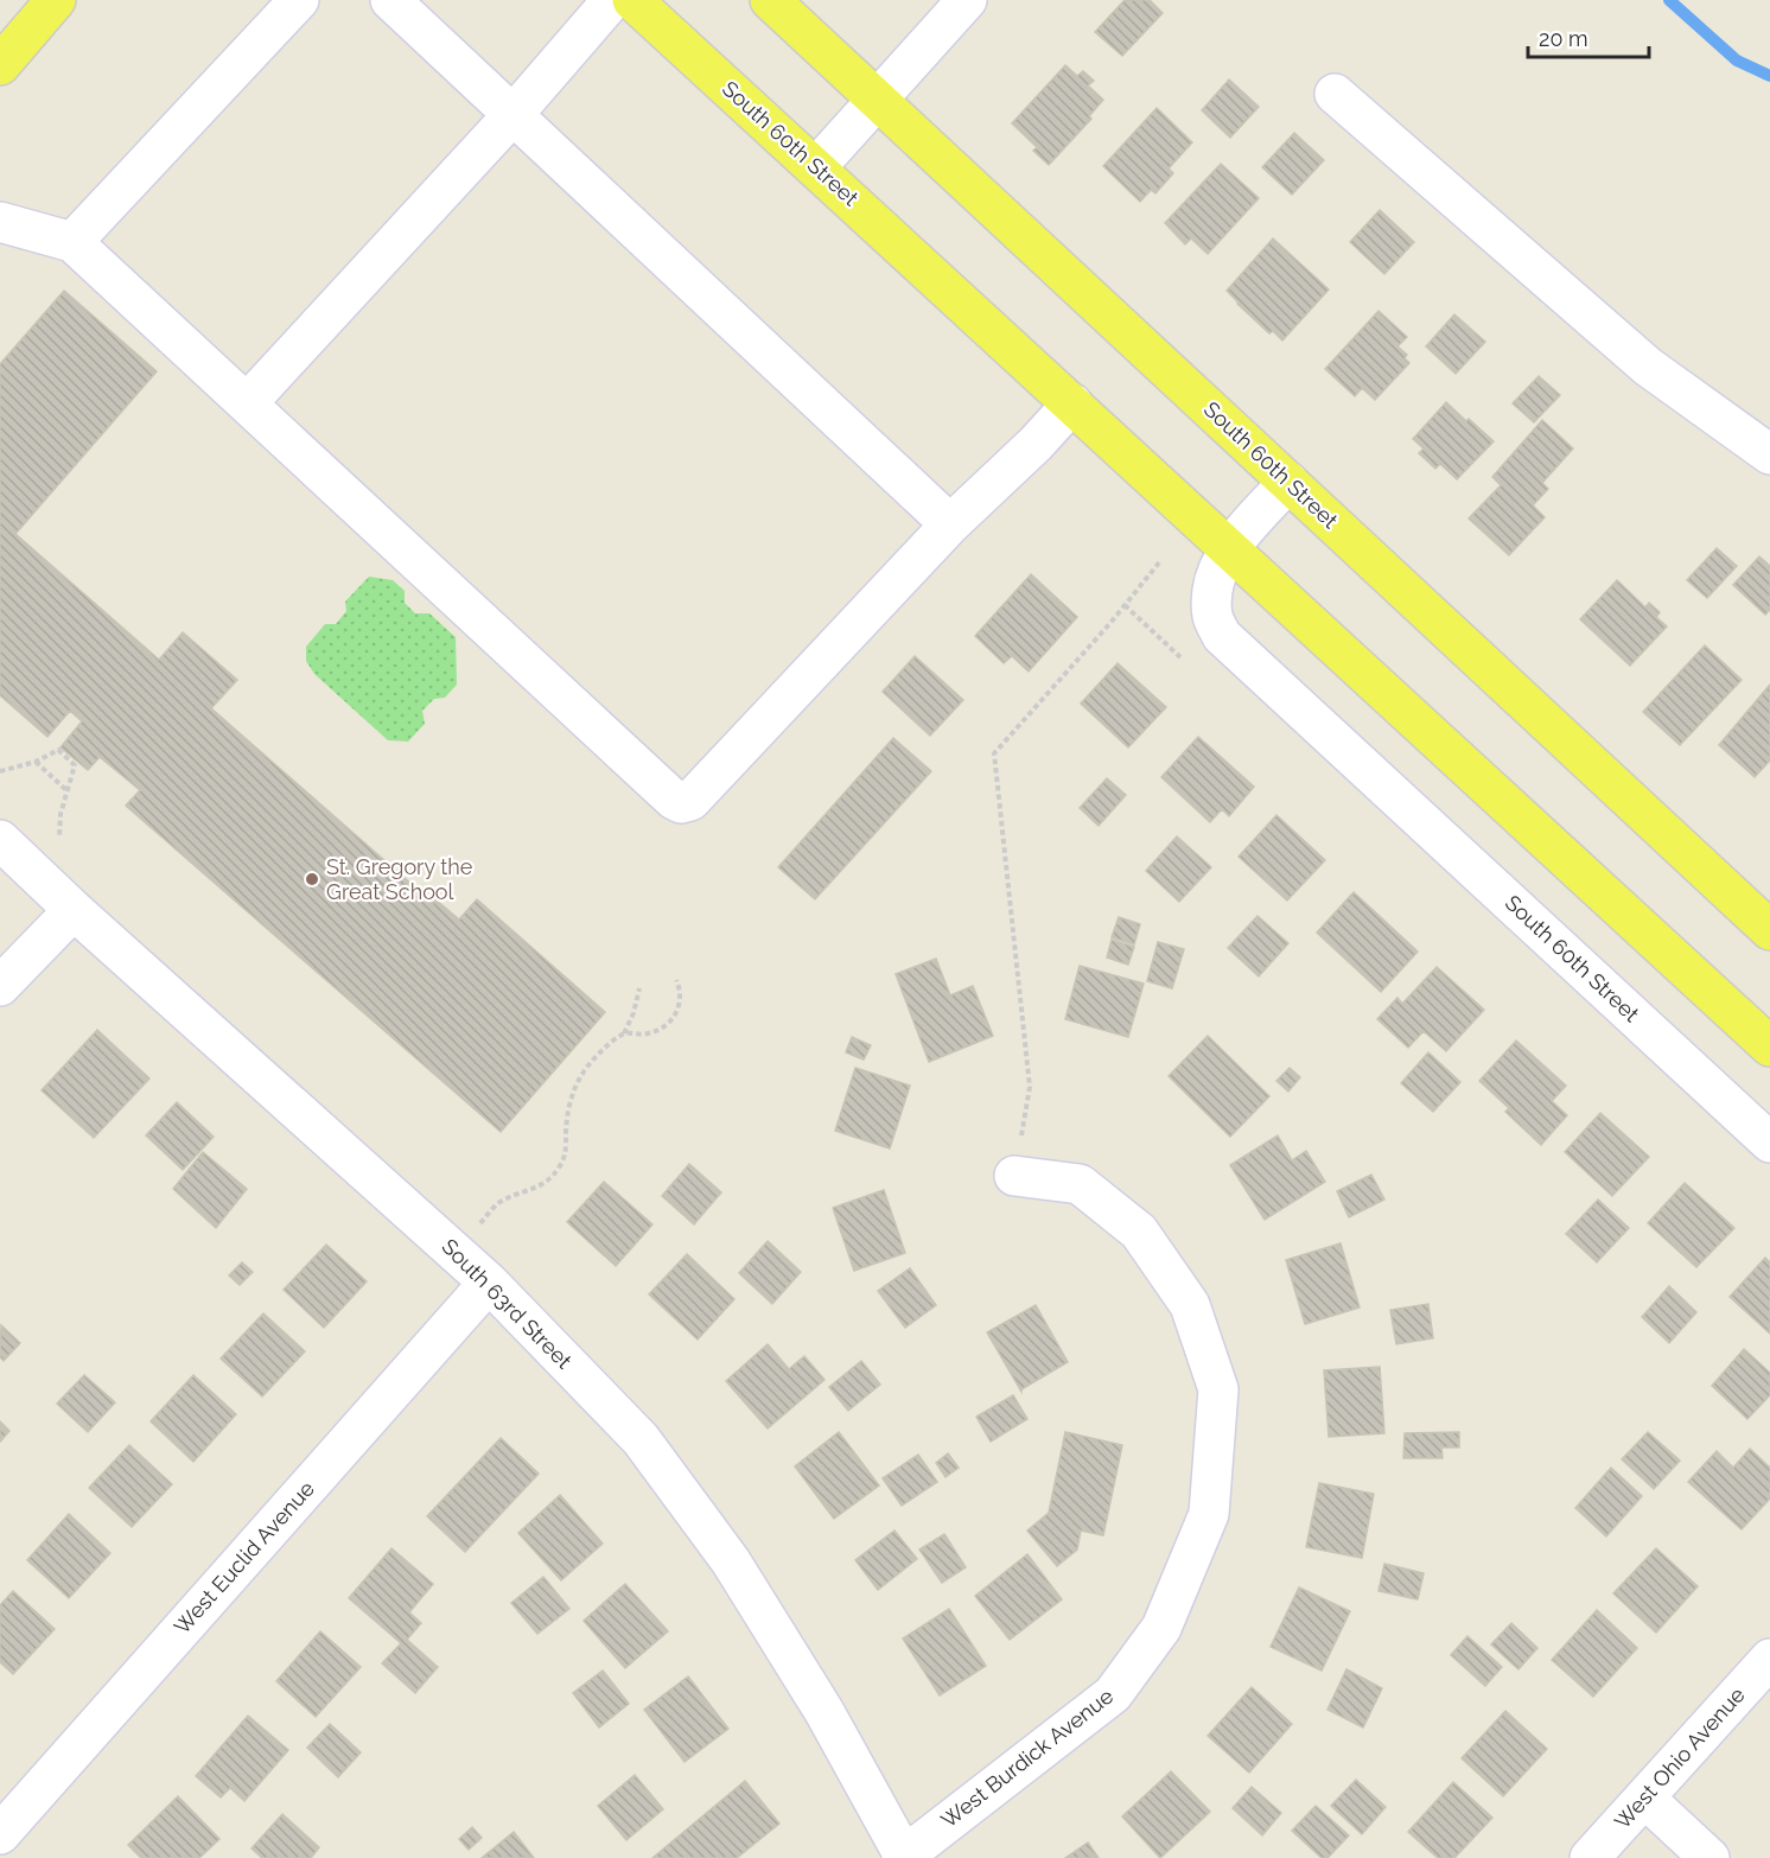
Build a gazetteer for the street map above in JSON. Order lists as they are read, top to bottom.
{
  "streets": {
    "main road": ["South 60th Street"],
    "street": [
      "South 63rd Street",
      "West Euclid Avenue",
      "West Burdick Avenue",
      "West Ohio Avenue"
    ]
  },
  "crossings": [
    ["South 63rd Street", "West Euclid Avenue"],
    ["South 63rd Street", "West Burdick Avenue"]
  ],
  "places": ["St. Gregory the Great School"],
  "scale_bar": "20 m"
}
